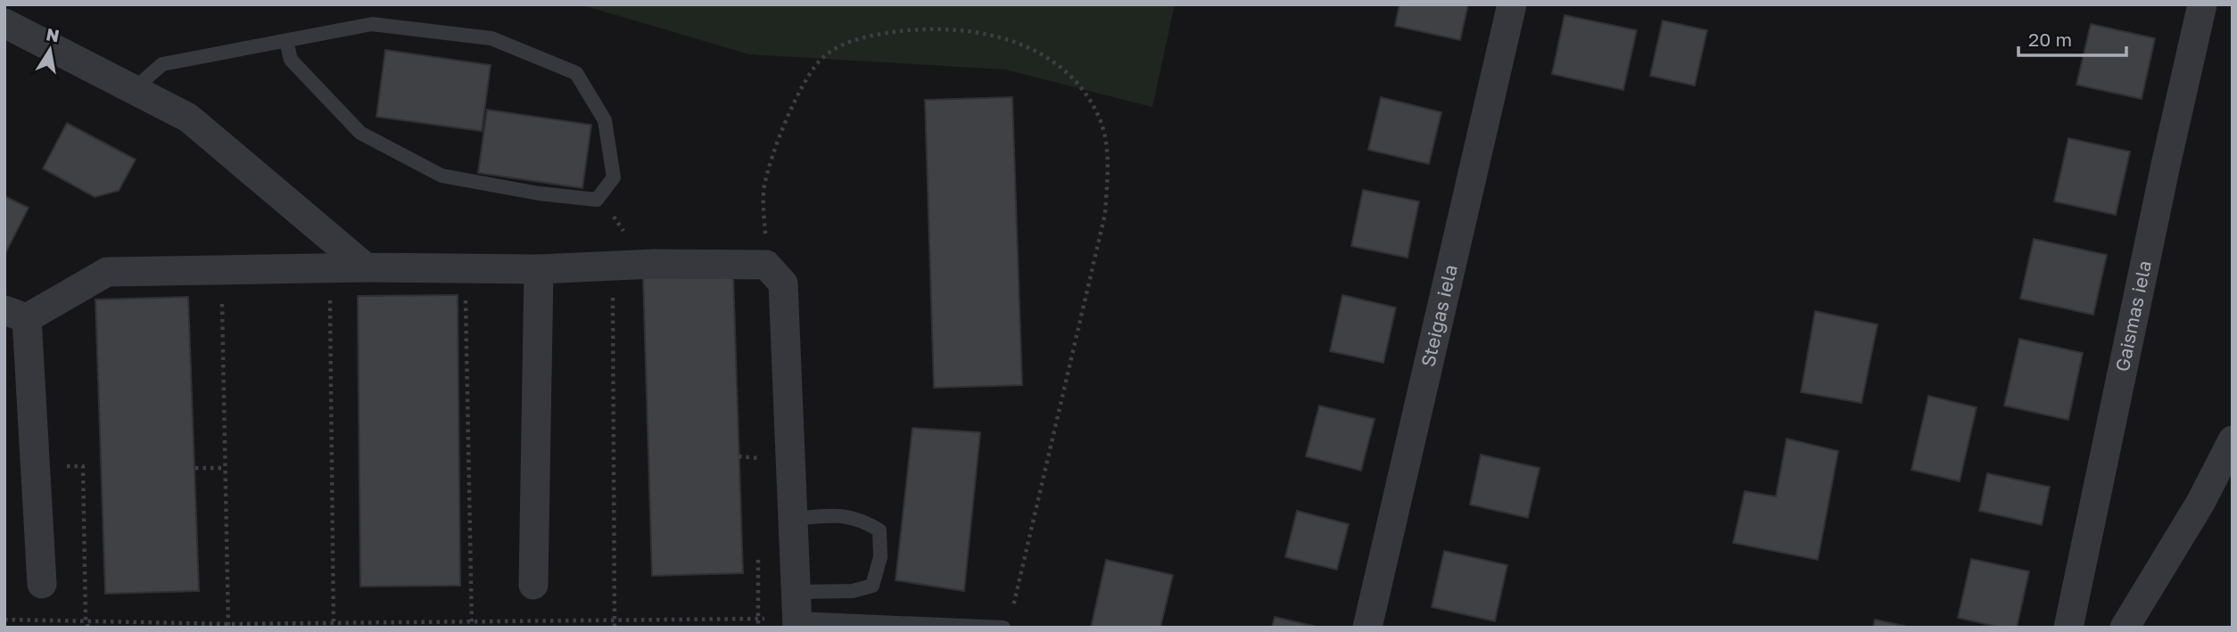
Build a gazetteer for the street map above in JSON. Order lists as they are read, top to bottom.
{
  "streets": {
    "street": ["Steigas iela", "Gaismas iela"]
  },
  "scale_bar": "20 m",
  "north": "top"
}
